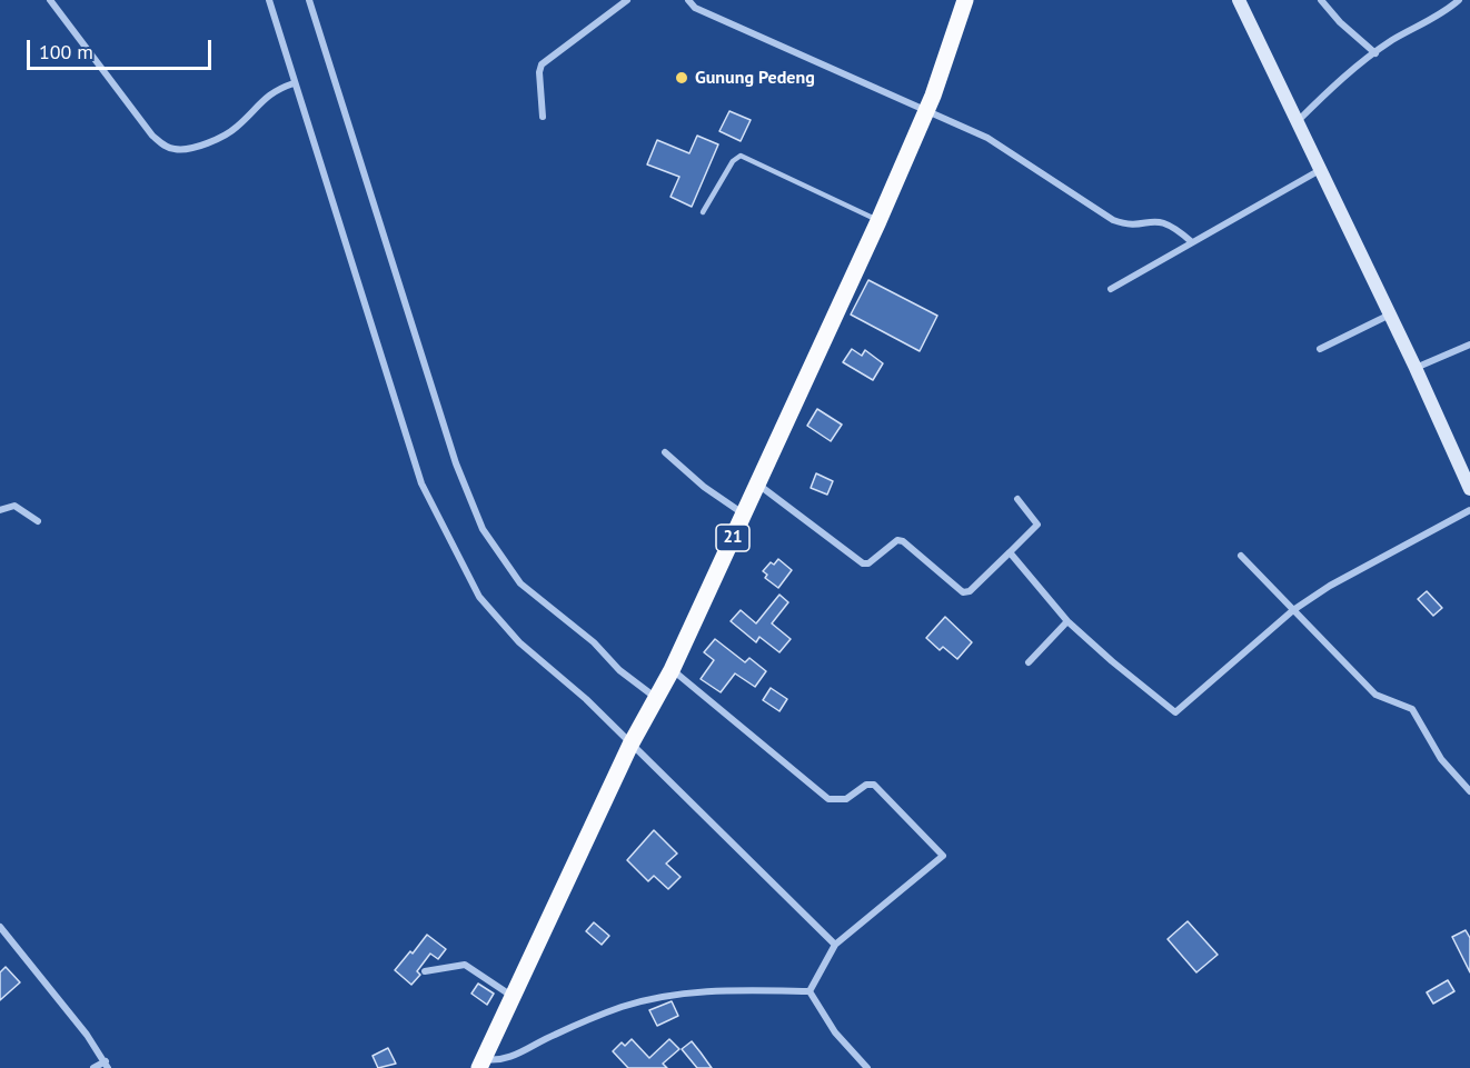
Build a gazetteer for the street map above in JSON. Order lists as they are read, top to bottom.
{
  "streets": {
    "highway": ["21"]
  },
  "places": ["Gunung Pedeng"],
  "scale_bar": "100 m"
}
